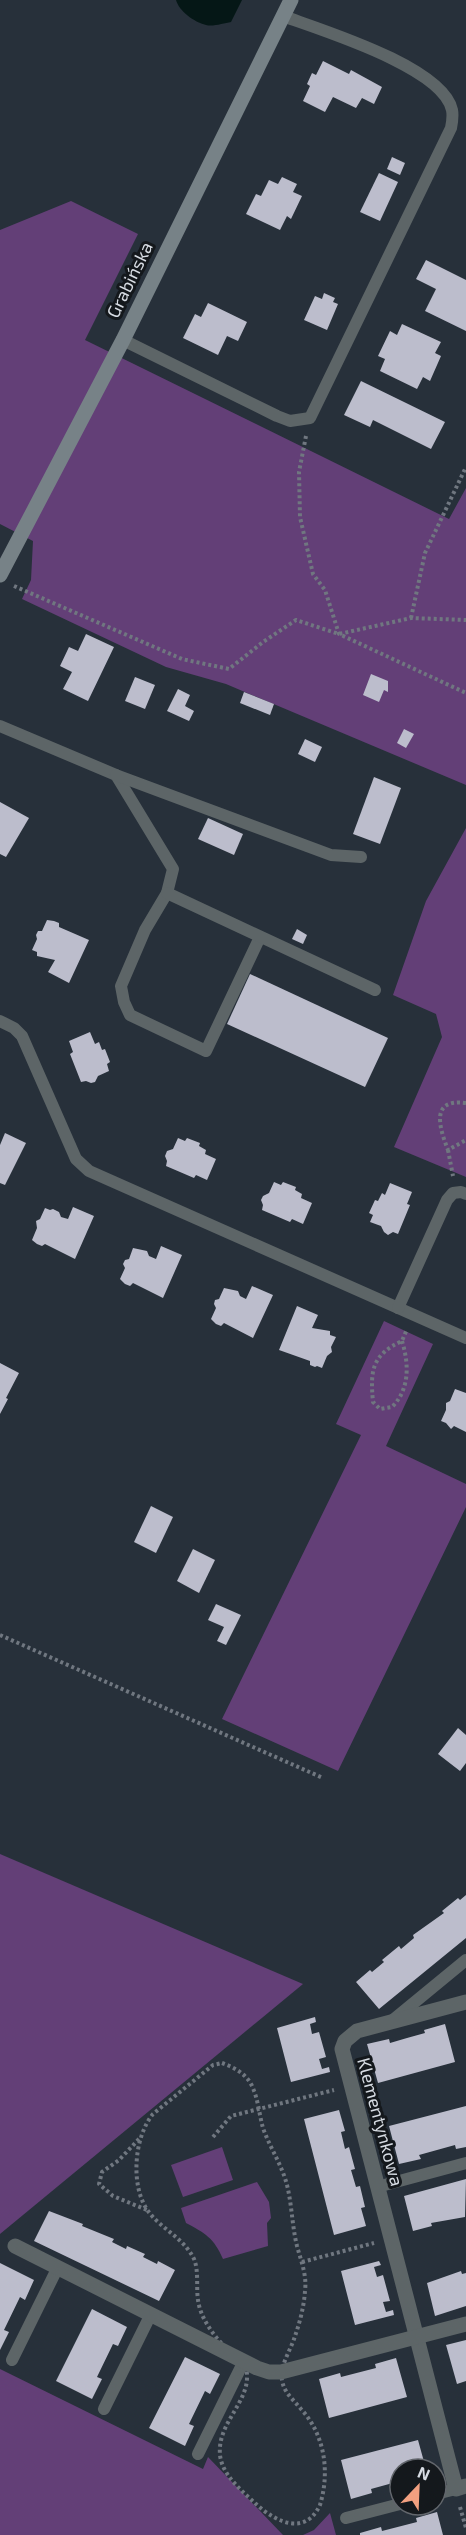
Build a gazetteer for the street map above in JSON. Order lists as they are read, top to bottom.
{
  "streets": {
    "street": ["Grabińska", "Klementynkowa"]
  },
  "north": "top right"
}
